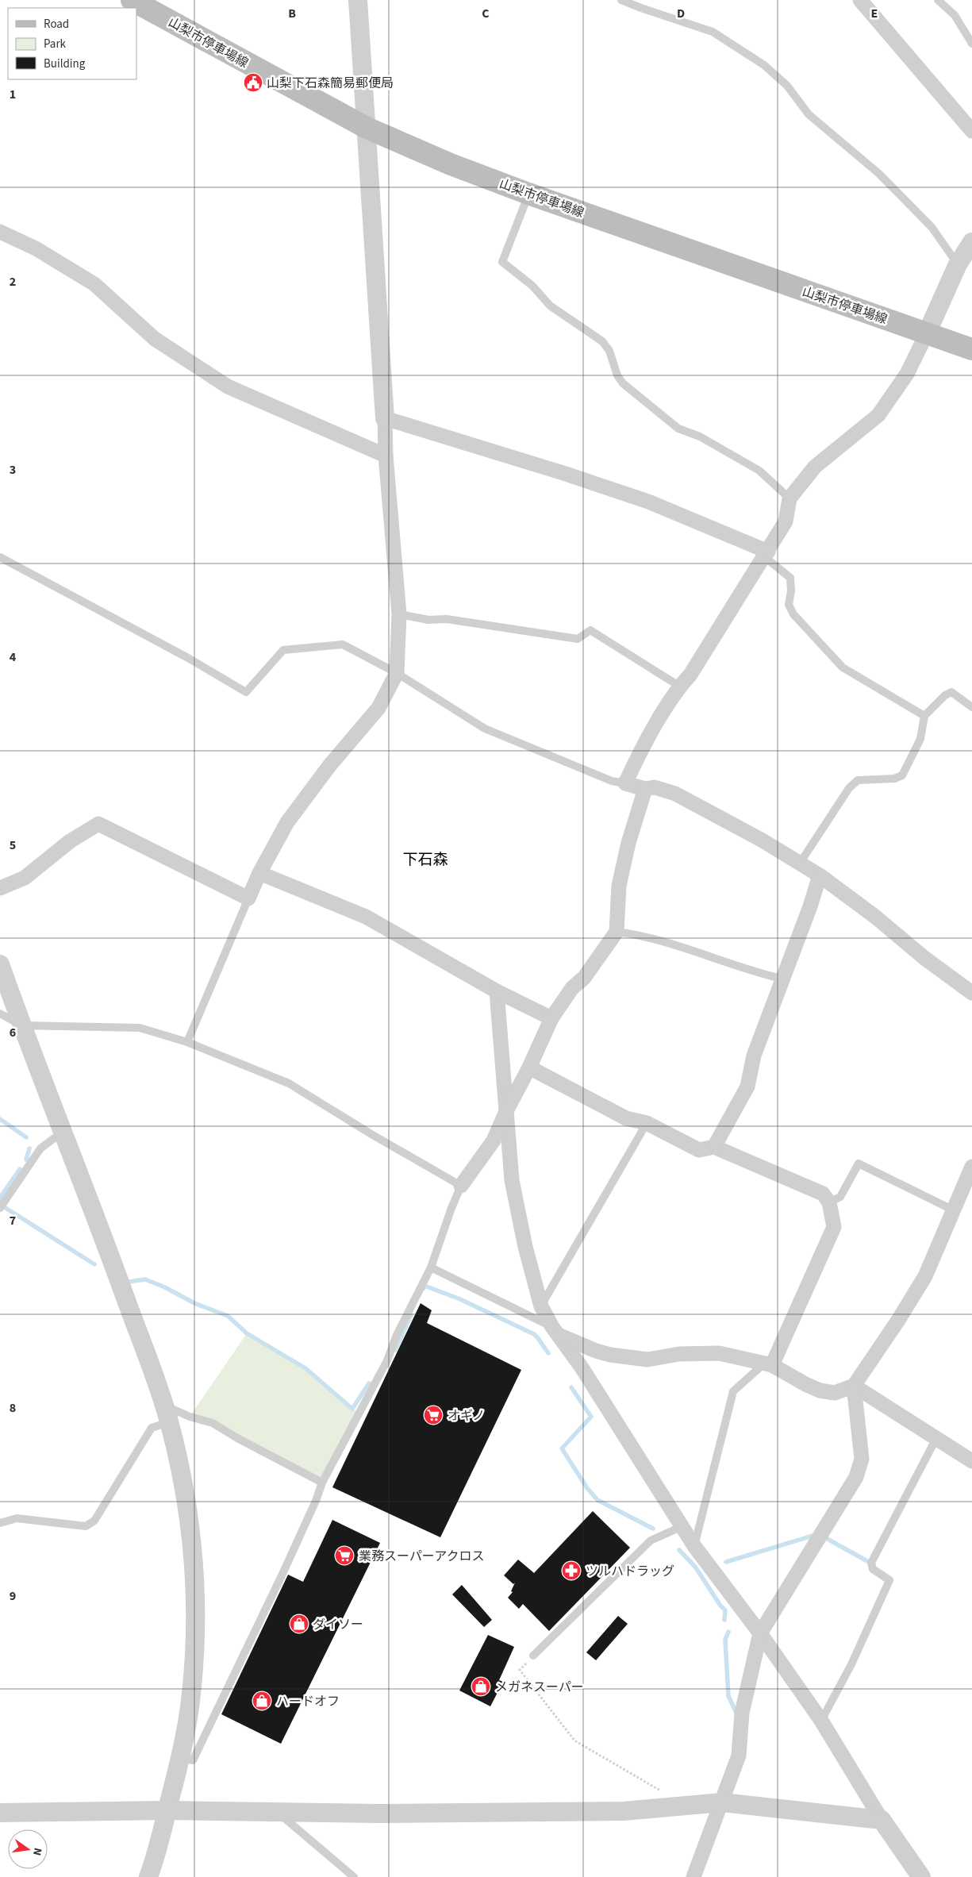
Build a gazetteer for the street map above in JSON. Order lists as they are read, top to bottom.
{
  "streets": {
    "main road": ["山梨市停車場線"]
  },
  "districts": ["下石森"],
  "places": {
    "public building": ["山梨下石森簡易郵便局"],
    "supermarket": ["オギノ", "業務スーパーアクロス"],
    "pharmacy": ["ツルハドラッグ"],
    "shop": ["ダイソー", "メガネスーパー", "ハードオフ"]
  },
  "legend": ["Road", "Park", "Building"],
  "north": "right",
  "grid": {
    "columns": [
      "B",
      "C",
      "D",
      "E"
    ],
    "rows": [
      "1",
      "2",
      "3",
      "4",
      "5",
      "6",
      "7",
      "8",
      "9"
    ]
  }
}
